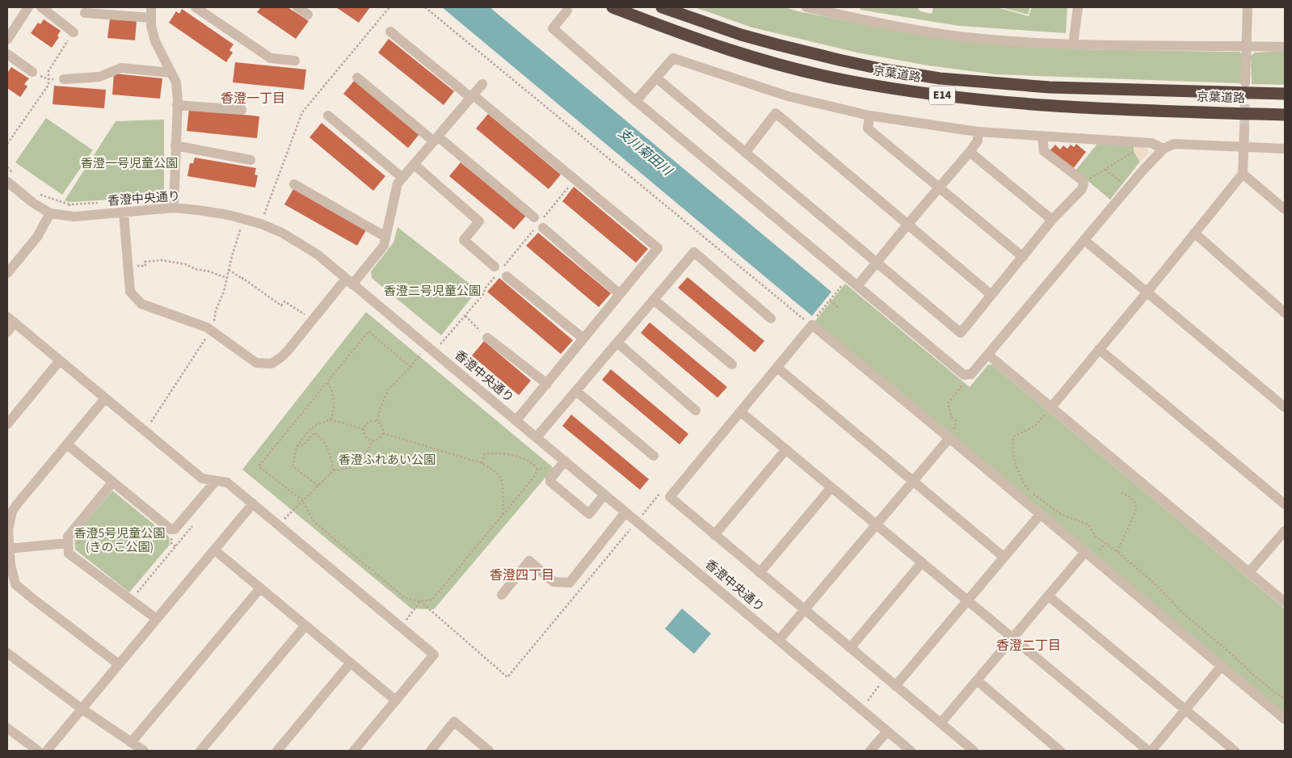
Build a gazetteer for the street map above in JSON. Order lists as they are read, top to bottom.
{
  "streets": {
    "highway": ["京葉道路", "E14"],
    "street": ["香澄中央通り"]
  },
  "districts": ["香澄一丁目", "香澄四丁目", "香澄二丁目"],
  "water": ["支川菊田川"],
  "parks": [
    "香澄一号児童公園",
    "香澄二号児童公園",
    "香澄ふれあい公園",
    "香澄5号児童公園 (きのこ公園)"
  ]
}
